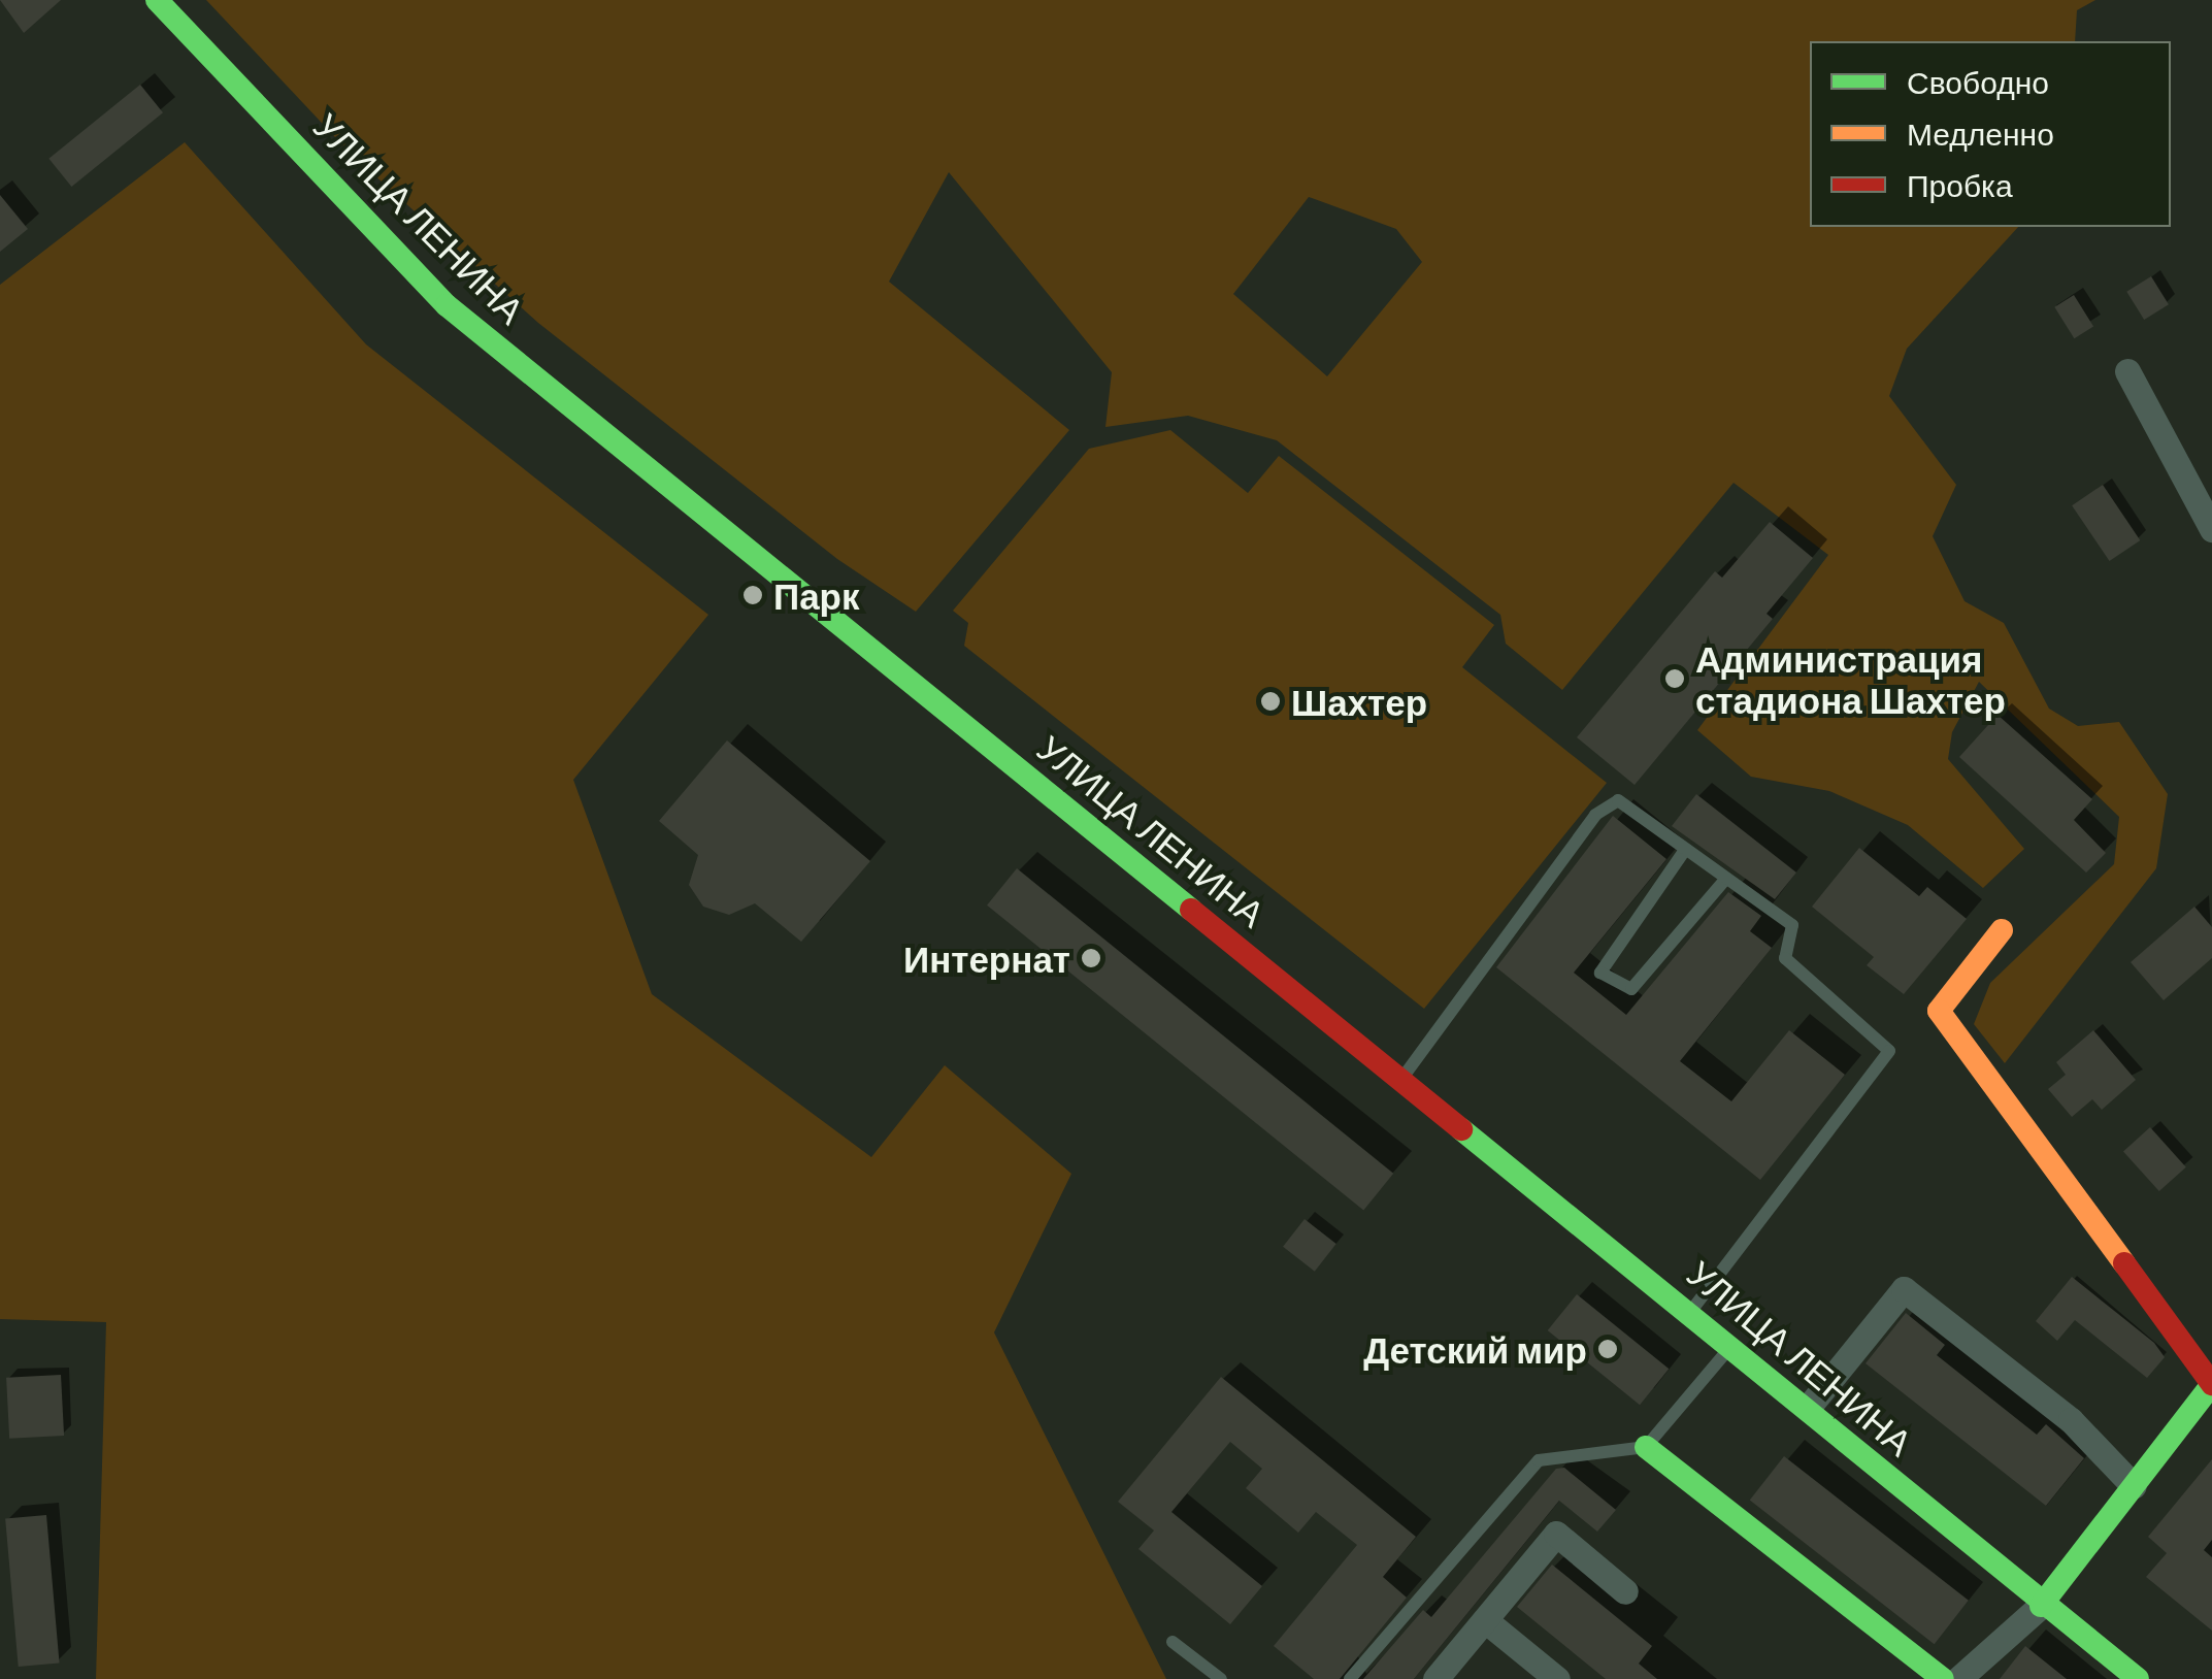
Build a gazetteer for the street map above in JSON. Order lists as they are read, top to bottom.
{
  "streets": {
    "main road": ["УЛИЦА ЛЕНИНА"]
  },
  "places": [
    "Парк",
    "Администрация стадиона Шахтер",
    "Шахтер",
    "Интернат",
    "Детский мир"
  ],
  "legend": ["Свободно", "Медленно", "Пробка"]
}
